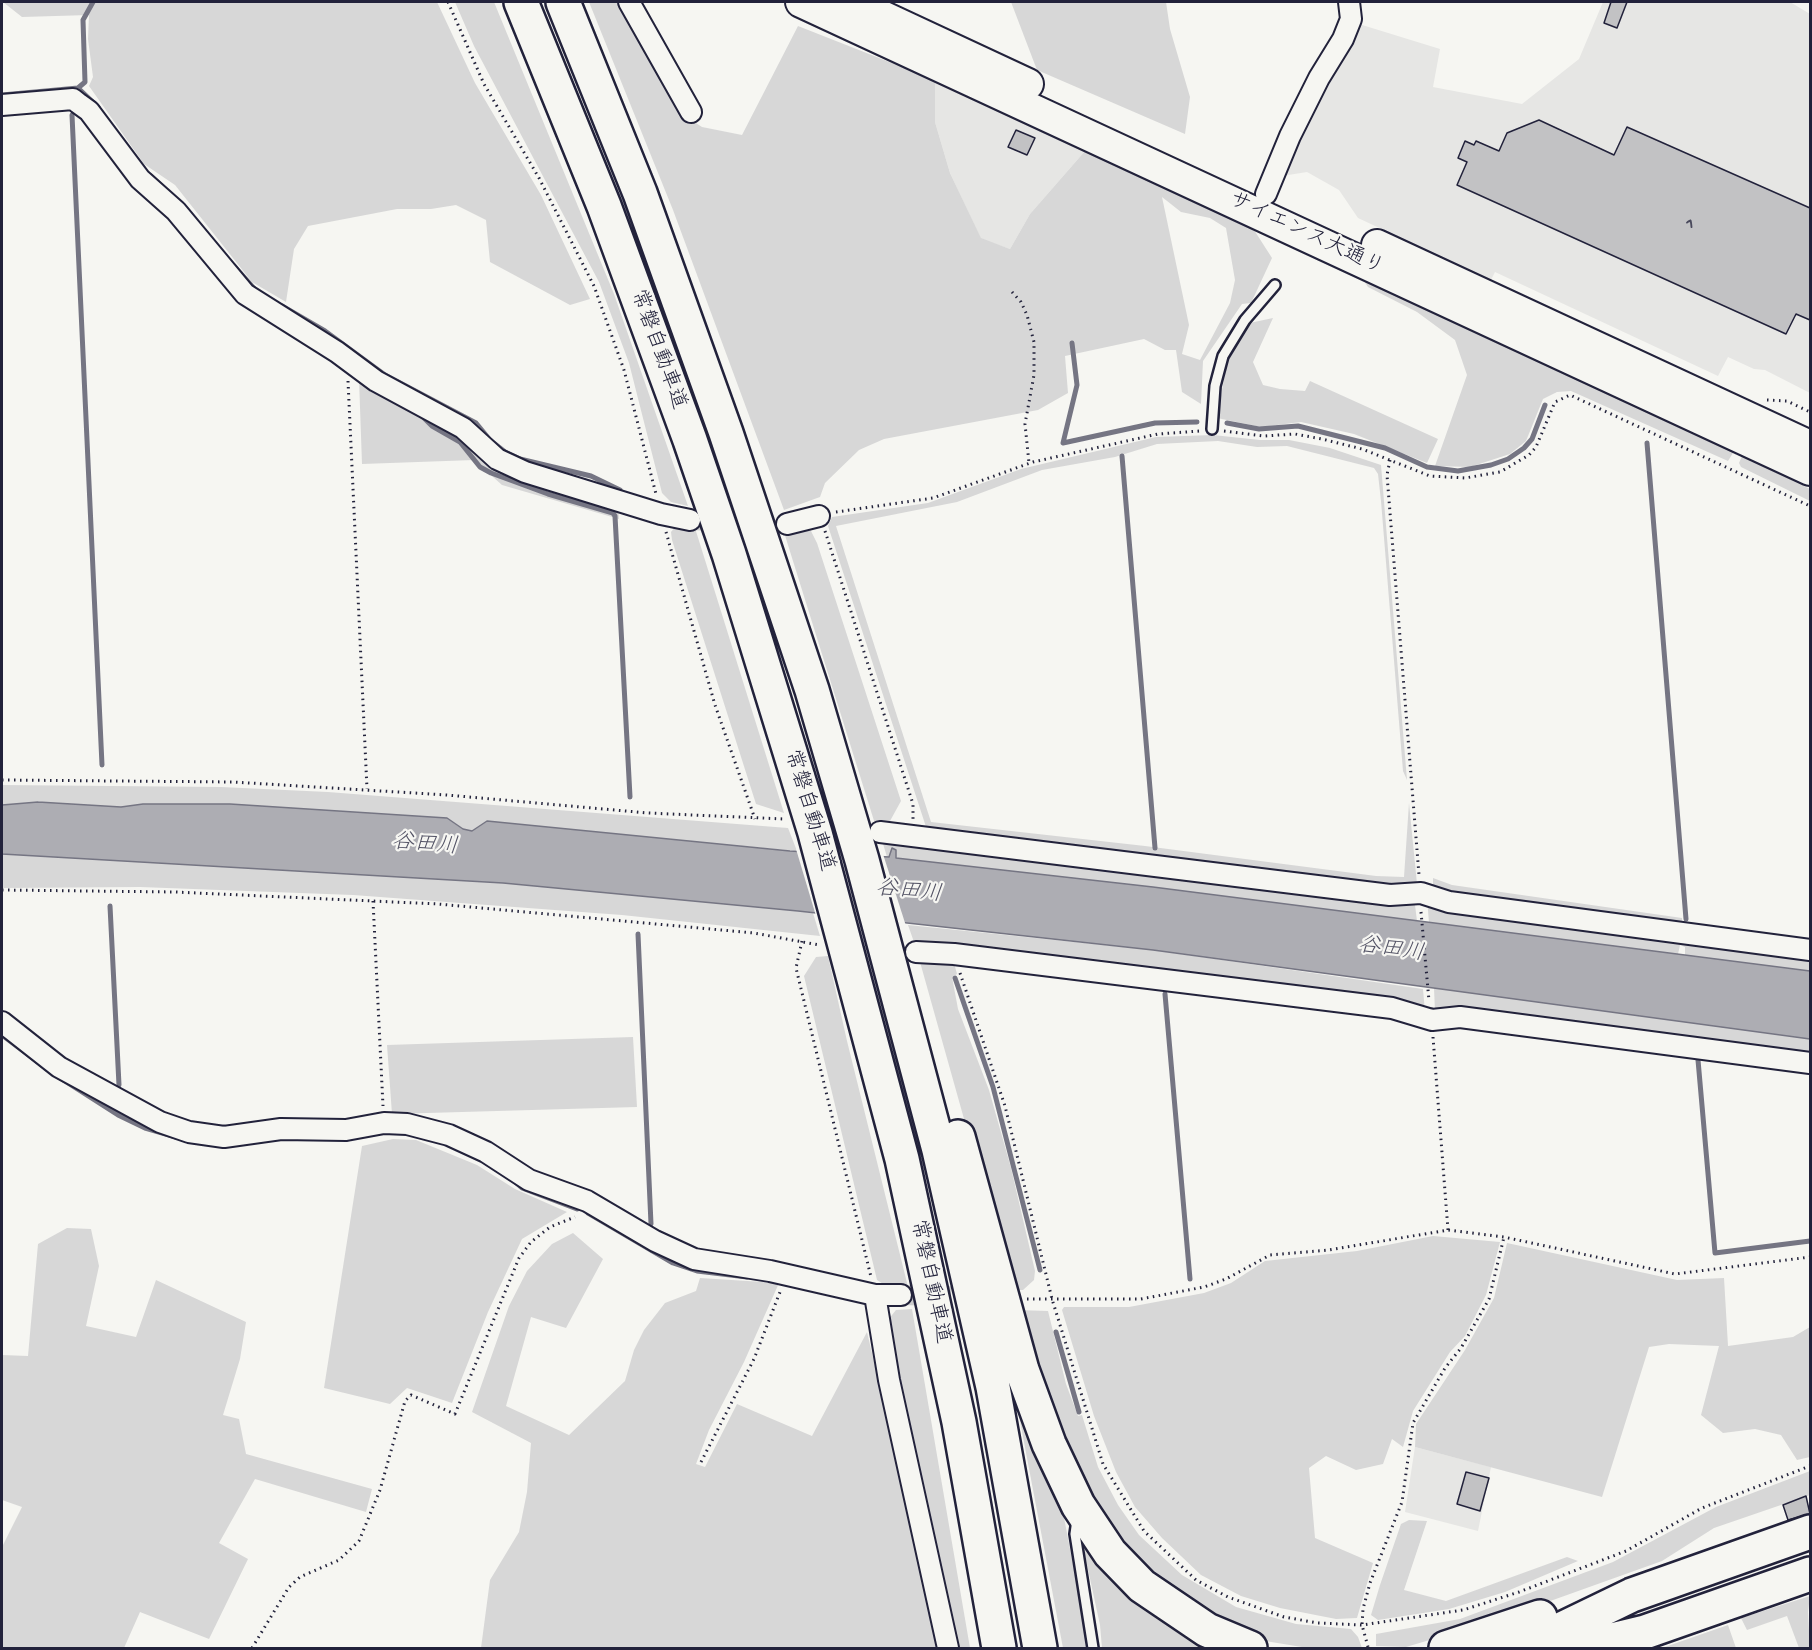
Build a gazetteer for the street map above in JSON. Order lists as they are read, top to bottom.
{
  "streets": {
    "highway": ["常磐自動車道"],
    "main road": ["サイエンス大通り"]
  },
  "water": ["谷田川"],
  "house_numbers": ["1"]
}
